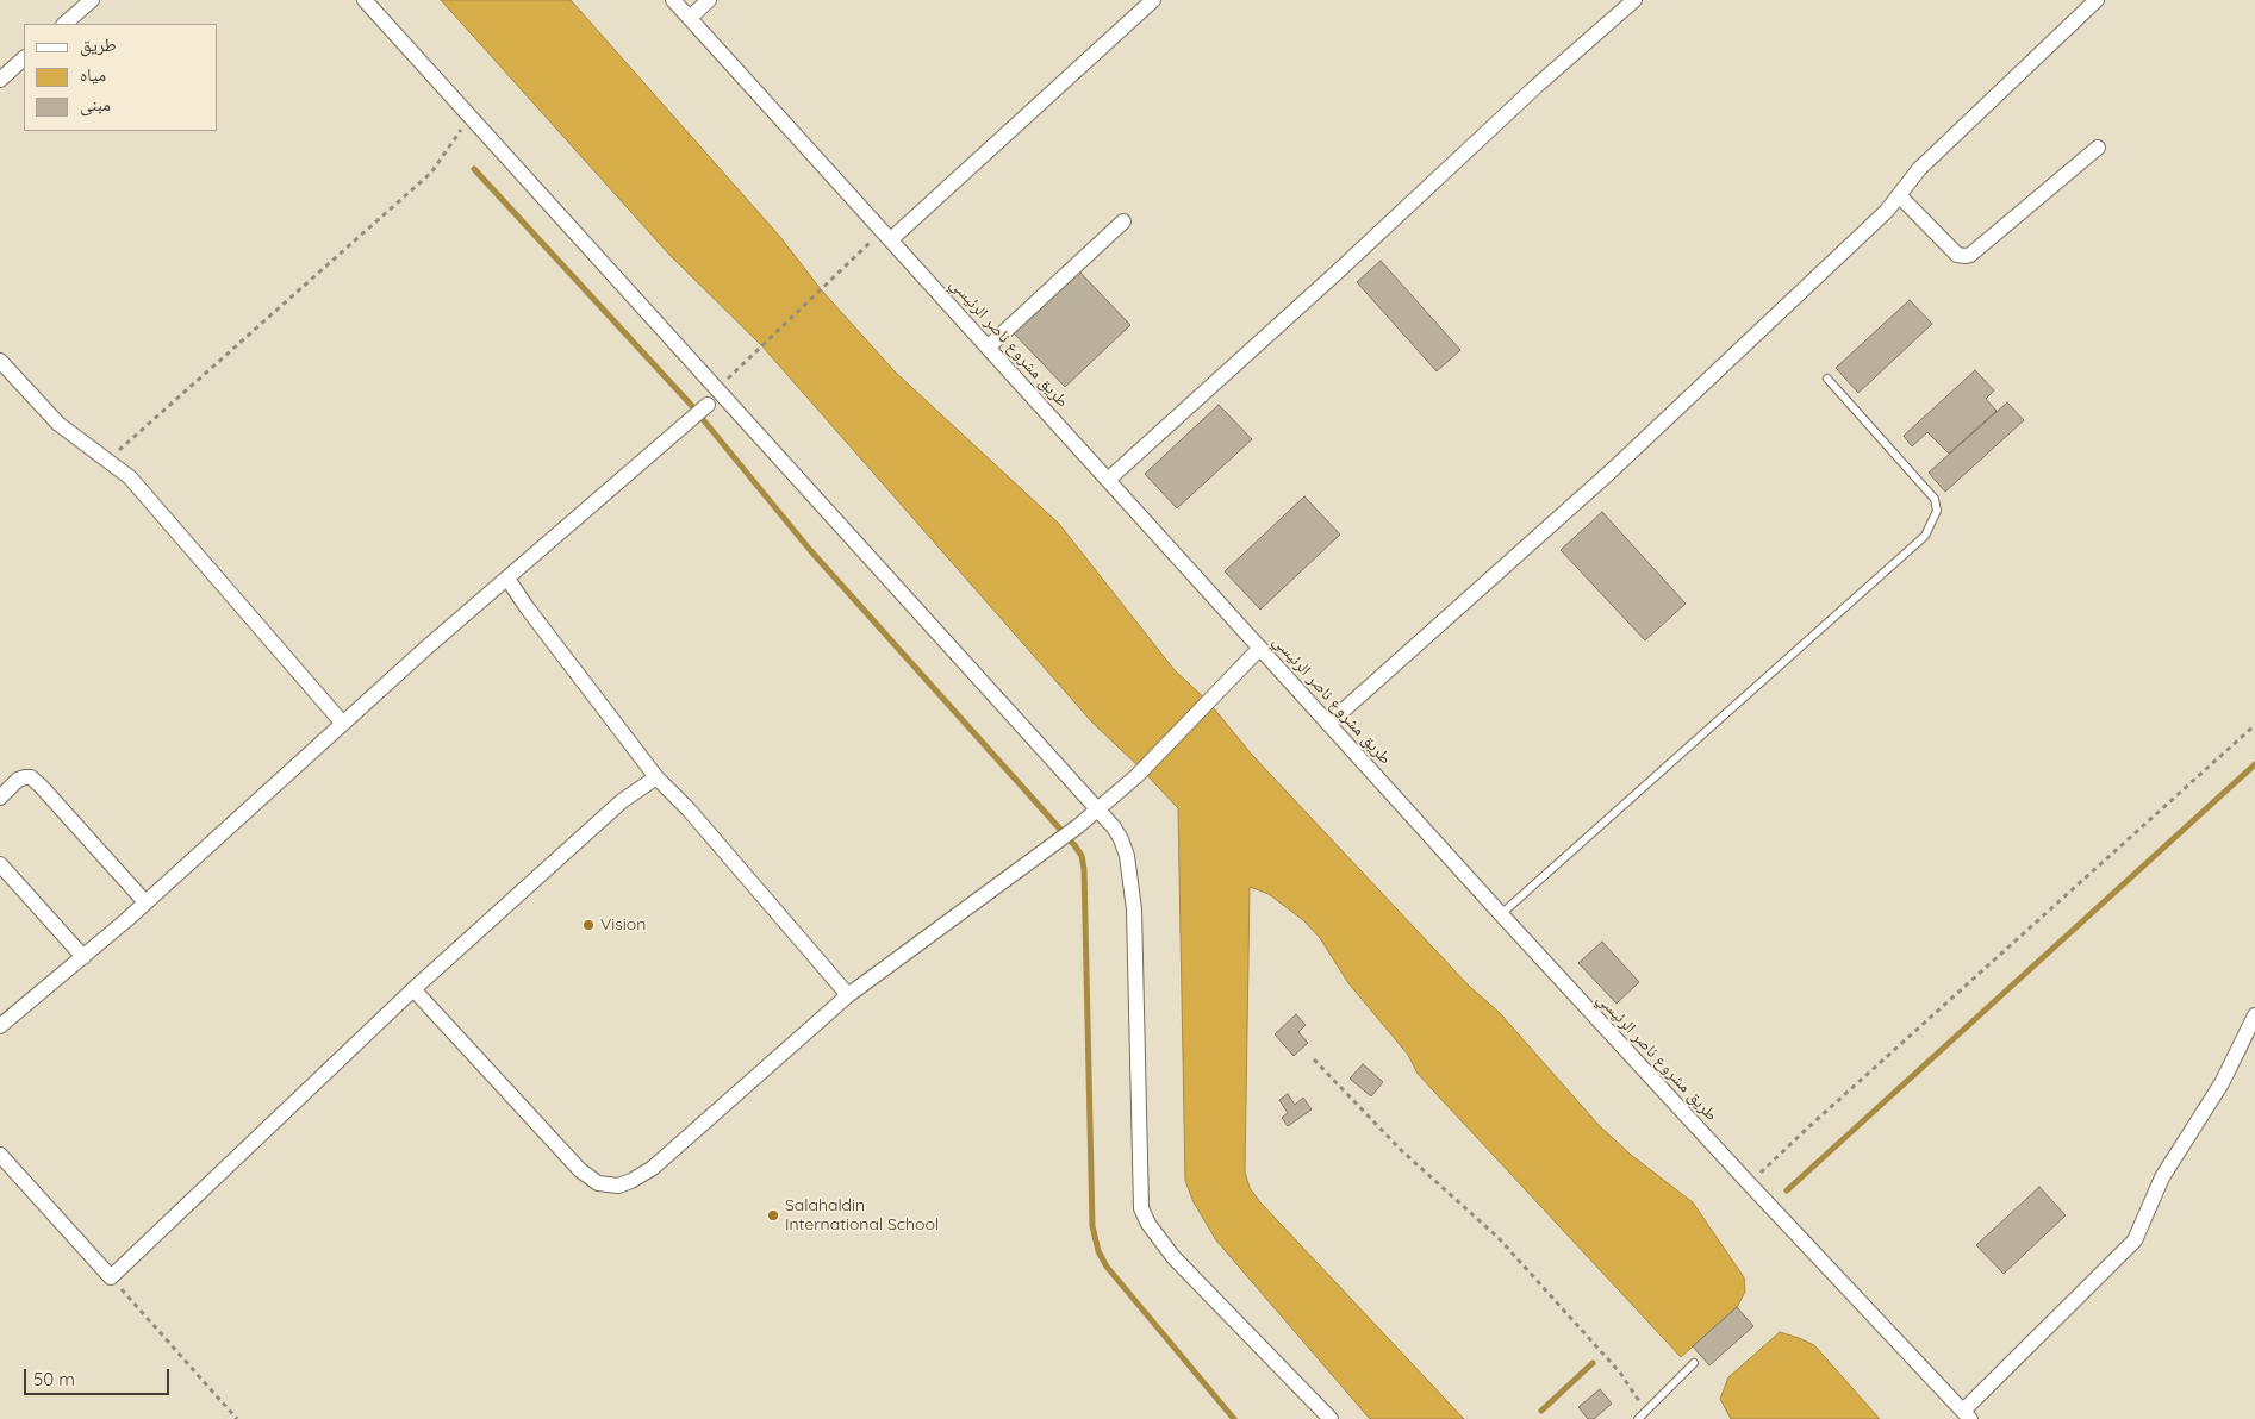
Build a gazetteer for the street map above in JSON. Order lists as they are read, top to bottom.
{
  "streets": {
    "street": ["طريق مشروع ناصر الرئيسي"]
  },
  "places": ["Vision", "Salahaldin International School"],
  "legend": ["طريق", "مياه", "مبنى"],
  "scale_bar": "50 m"
}
